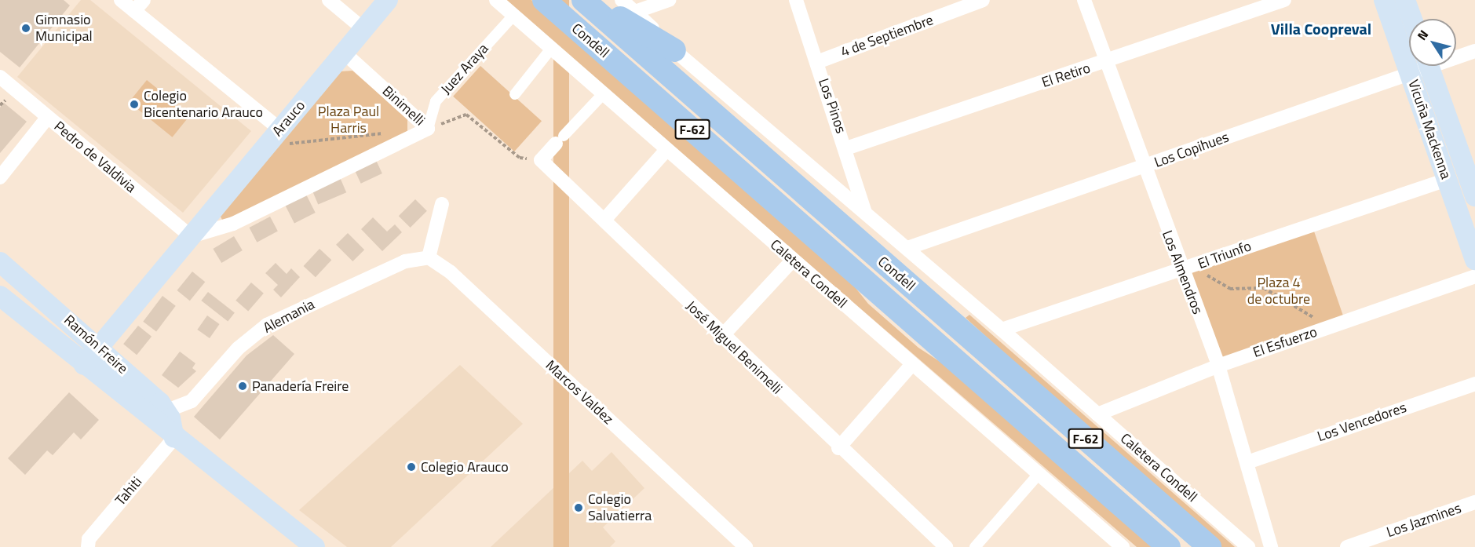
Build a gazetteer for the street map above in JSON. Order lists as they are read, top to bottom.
{
  "streets": {
    "main road": [
      "Condell",
      "Arauco",
      "F-62",
      "Vicuña Mackenna",
      "Ramón Freire"
    ],
    "street": [
      "4 de Septiembre",
      "Juez Araya",
      "El Retiro",
      "Binimelli",
      "Los Pinos",
      "Los Copihues",
      "Pedro de Valdivia",
      "El Triunfo",
      "Los Almendros",
      "Caletera Condell",
      "Alemania",
      "El Esfuerzo",
      "José Miguel Benimelli",
      "Marcos Valdez",
      "Los Vencedores",
      "Tahiti",
      "Los Jazmines"
    ]
  },
  "crossings": [
    ["4 de Septiembre", "Los Pinos"],
    ["Juez Araya", "Binimelli"],
    ["Juez Araya", "Caletera Condell"],
    ["El Retiro", "Los Pinos"],
    ["El Retiro", "Los Almendros"],
    ["Binimelli", "Arauco"],
    ["Binimelli", "José Miguel Benimelli"],
    ["Los Pinos", "Caletera Condell"],
    ["Arauco", "Pedro de Valdivia"],
    ["Arauco", "Ramón Freire"],
    ["Vicuña Mackenna", "Los Copihues"],
    ["Vicuña Mackenna", "El Triunfo"],
    ["Los Copihues", "Los Almendros"],
    ["Los Copihues", "Caletera Condell"],
    ["El Triunfo", "Los Almendros"],
    ["El Triunfo", "Caletera Condell"],
    ["Los Almendros", "El Esfuerzo"],
    ["Los Almendros", "Los Vencedores"],
    ["Caletera Condell", "El Esfuerzo"],
    ["Alemania", "Ramón Freire"],
    ["Alemania", "Marcos Valdez"],
    ["Ramón Freire", "Tahiti"]
  ],
  "districts": ["Villa Coopreval"],
  "parks": ["Plaza Paul Harris", "Plaza 4 de octubre"],
  "places": [
    "Gimnasio Municipal",
    "Colegio Bicentenario Arauco",
    "Panadería Freire",
    "Colegio Arauco",
    "Colegio Salvatierra"
  ],
  "north": "top left"
}
